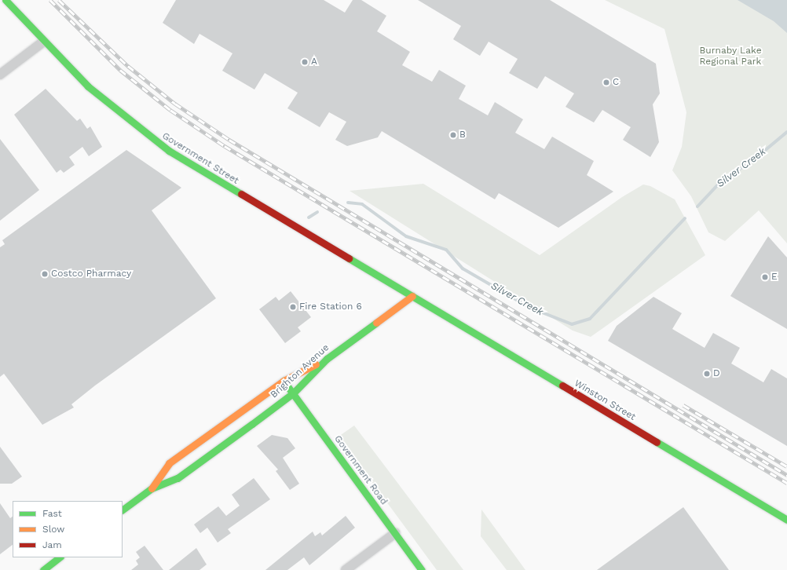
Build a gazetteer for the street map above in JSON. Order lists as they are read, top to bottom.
{
  "streets": {
    "street": [
      "Government Street",
      "Brighton Avenue",
      "Winston Street",
      "Government Road"
    ]
  },
  "crossings": [
    ["Government Street", "Brighton Avenue"],
    ["Government Street", "Winston Street"],
    ["Brighton Avenue", "Winston Street"],
    ["Brighton Avenue", "Government Road"]
  ],
  "water": ["Silver Creek"],
  "parks": ["Burnaby Lake Regional Park"],
  "places": [
    "A",
    "C",
    "B",
    "Costco Pharmacy",
    "E",
    "Fire Station 6",
    "D"
  ],
  "legend": ["Fast", "Slow", "Jam"]
}
